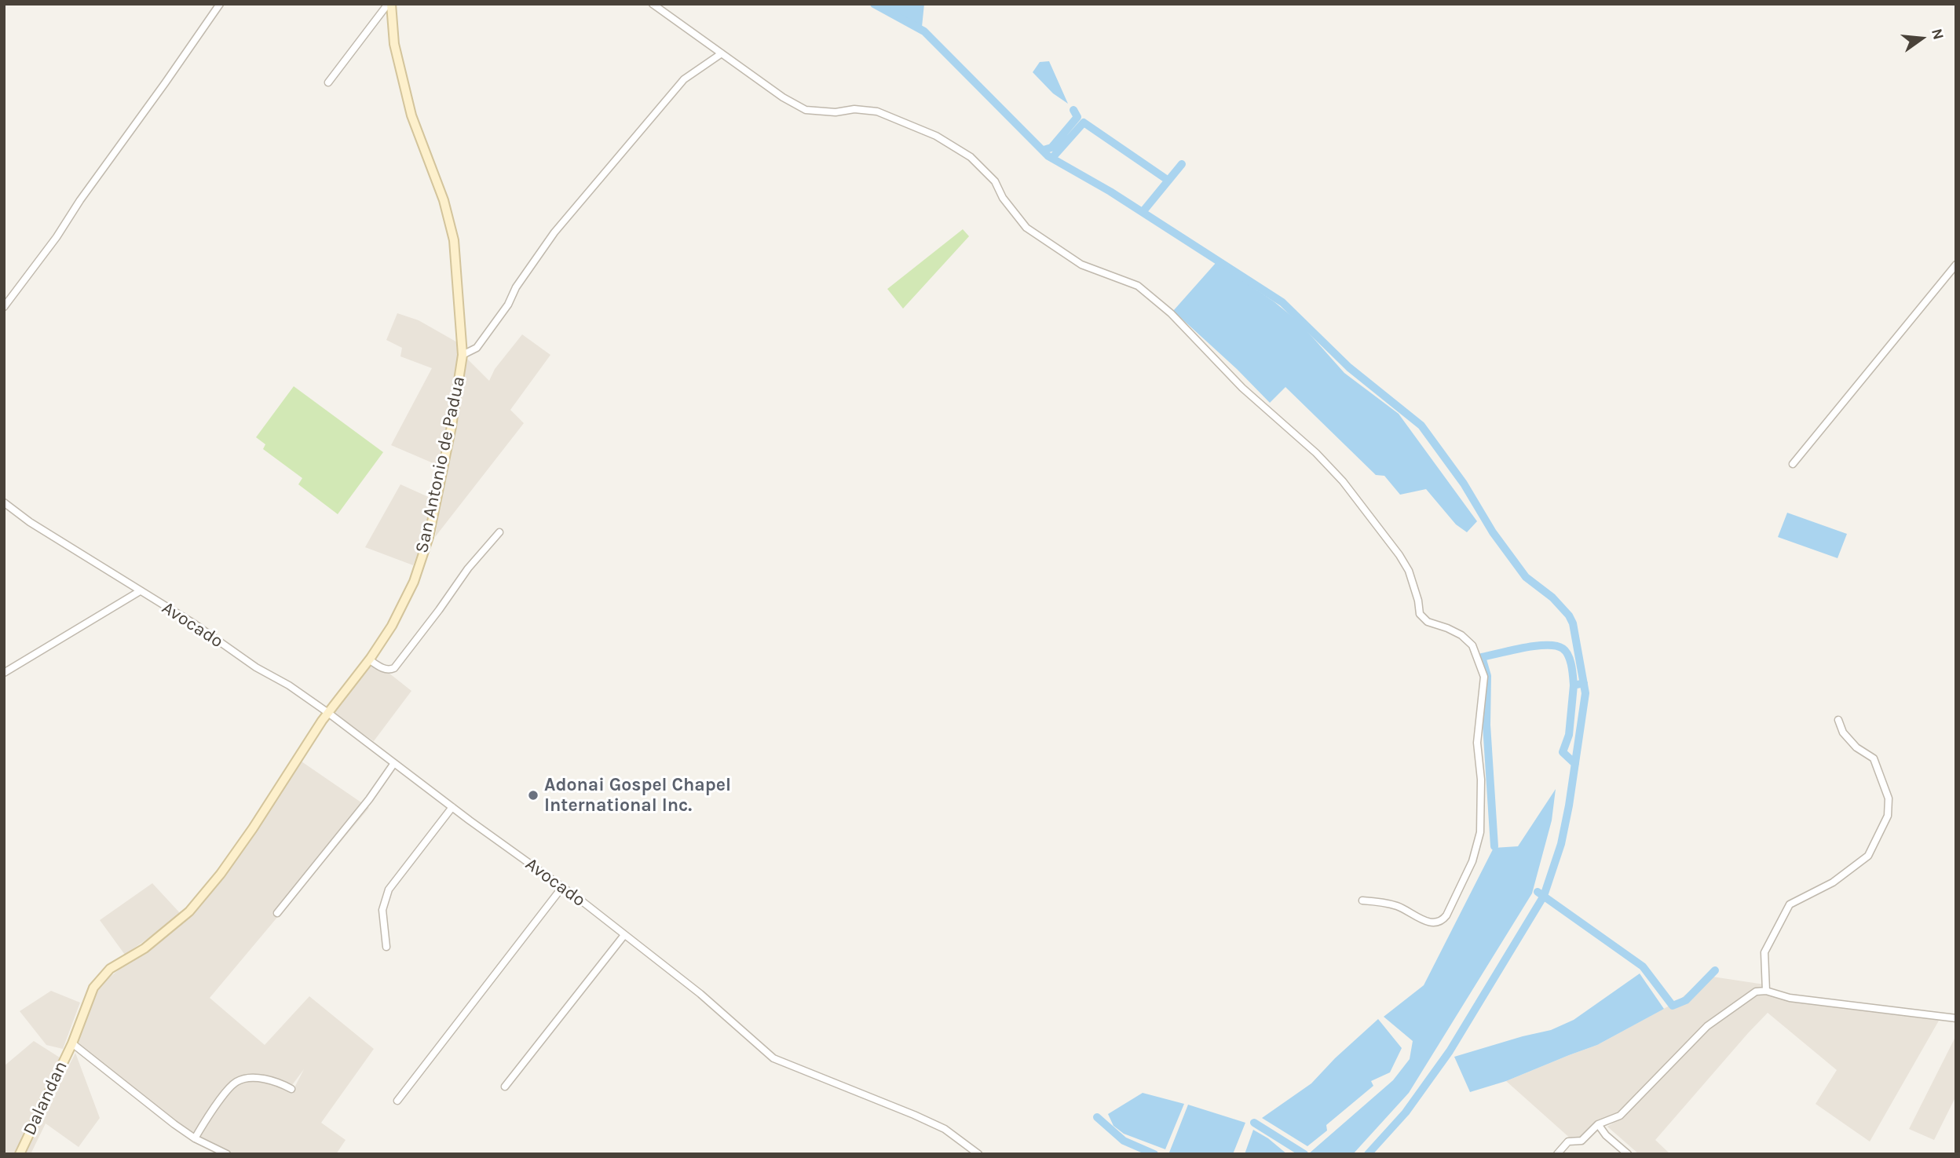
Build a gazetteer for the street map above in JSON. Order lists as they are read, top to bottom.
{
  "streets": {
    "street": ["San Antonio de Padua", "Avocado", "Dalandan"]
  },
  "crossings": [
    ["San Antonio de Padua", "Avocado"],
    ["San Antonio de Padua", "Dalandan"]
  ],
  "places": ["Adonai Gospel Chapel International Inc."],
  "north": "right"
}
